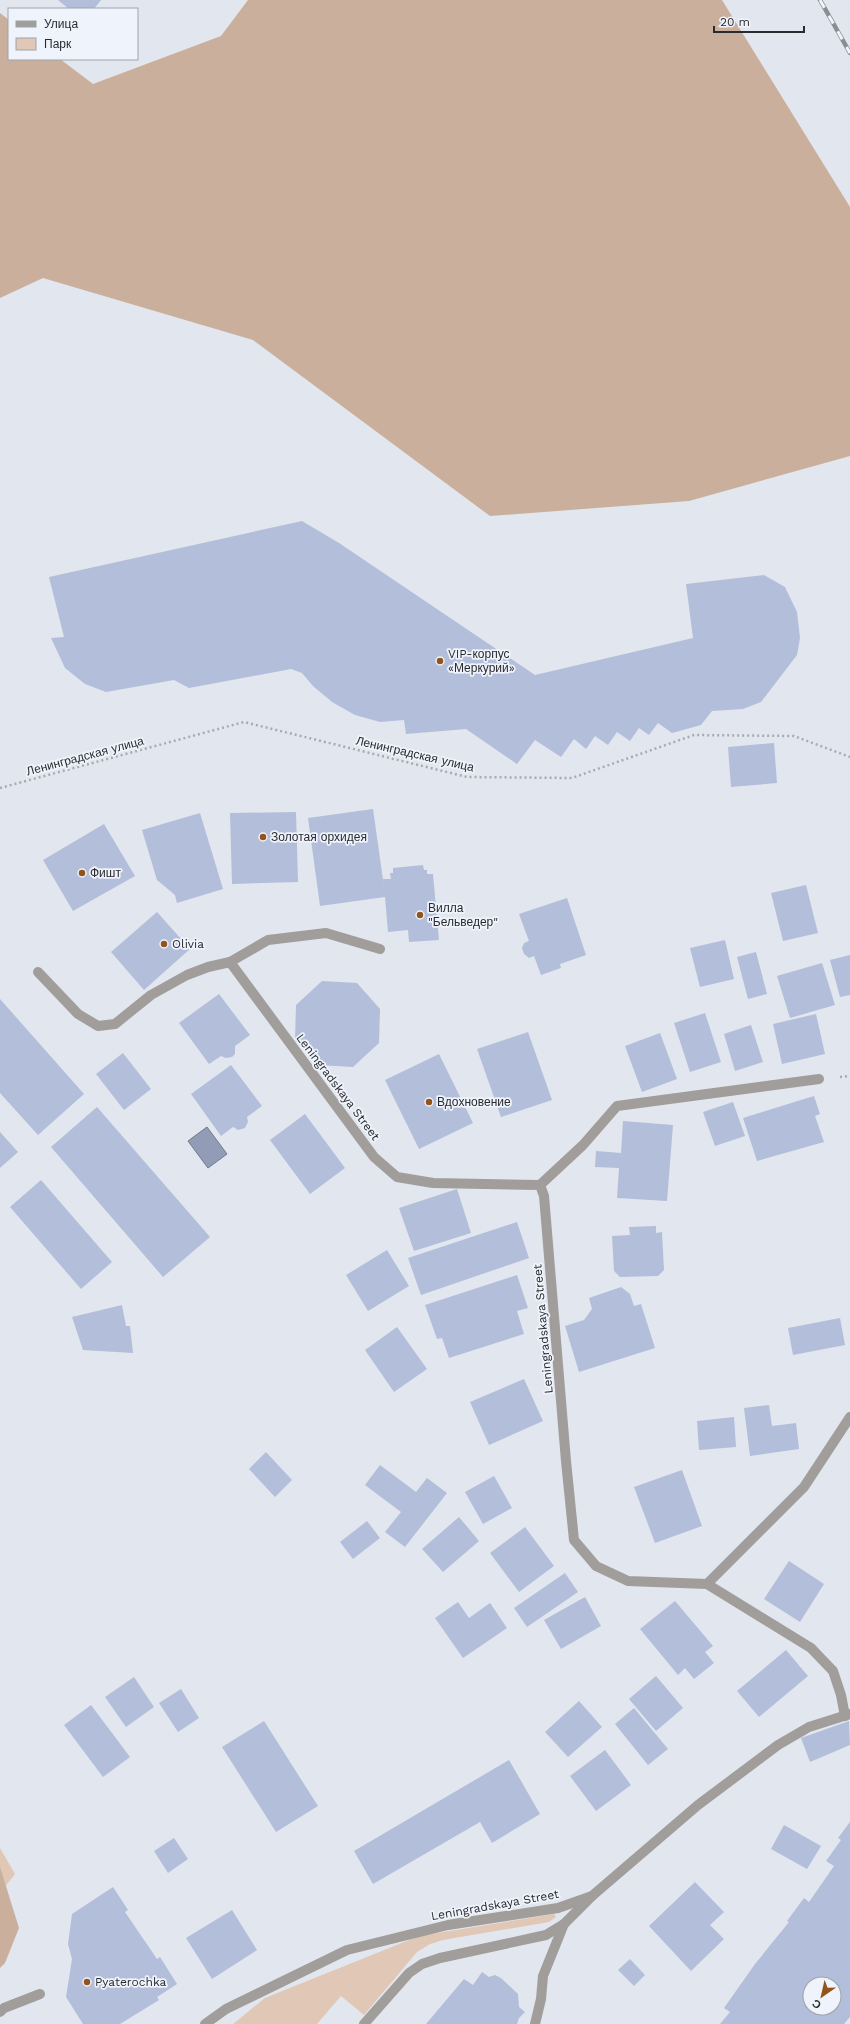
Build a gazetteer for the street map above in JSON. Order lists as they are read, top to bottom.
{
  "streets": {
    "street": ["Leningradskaya Street"],
    "path": ["Ленинградская улица"]
  },
  "places": [
    "VIP-корпус «Меркурий»",
    "Золотая орхидея",
    "Фишт",
    "Вилла \"Бельведер\"",
    "Olivia",
    "Вдохновение",
    "Pyaterochka"
  ],
  "legend": ["Улица", "Парк"],
  "scale_bar": "20 m",
  "north": "bottom left"
}
